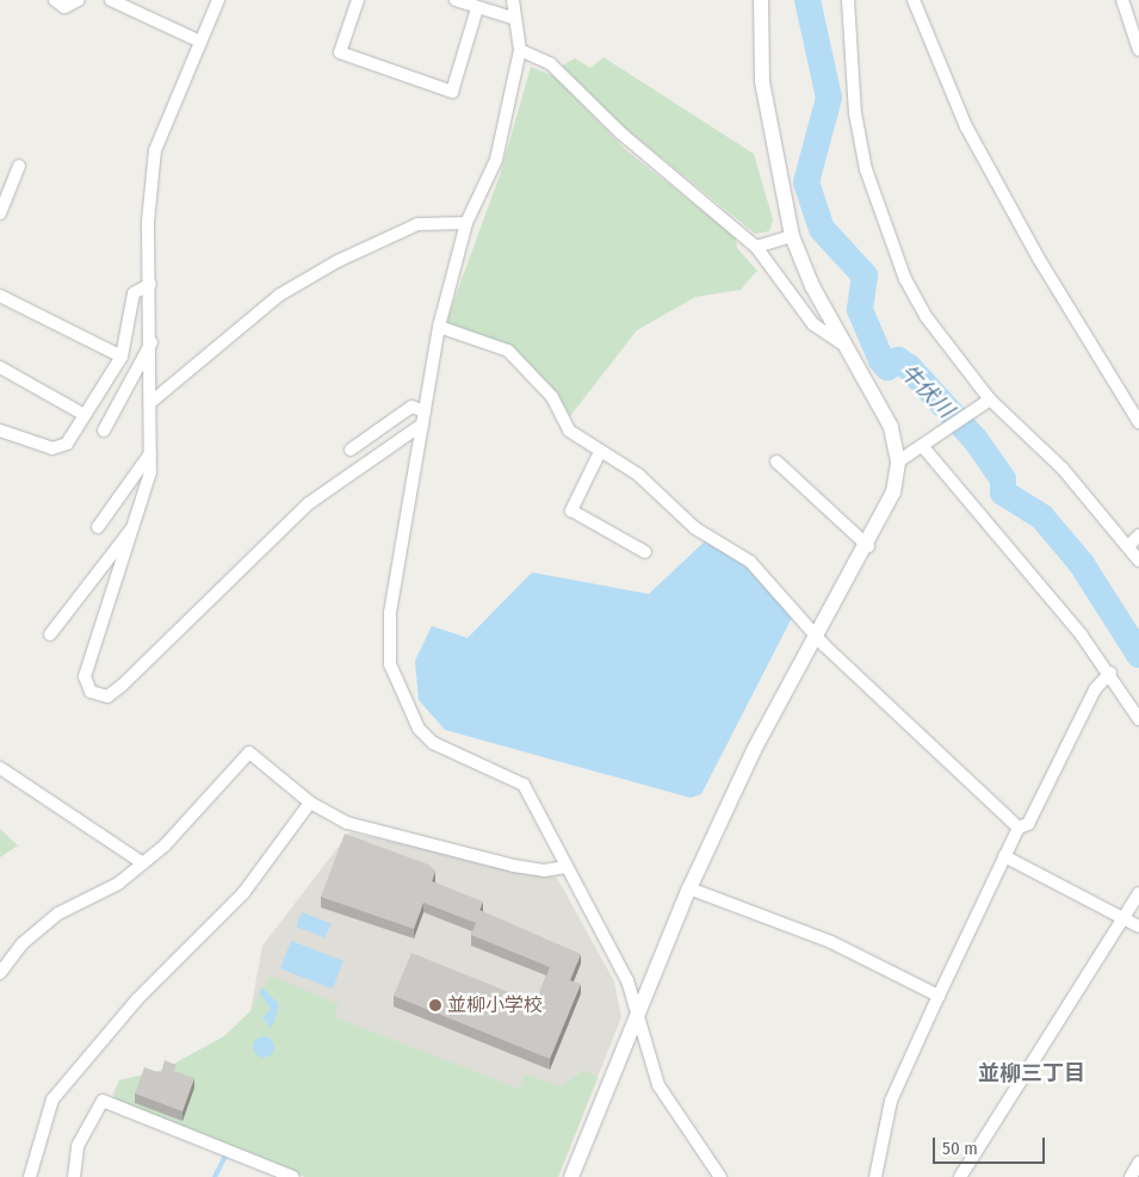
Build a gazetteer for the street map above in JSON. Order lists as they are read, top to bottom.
{
  "districts": ["並柳三丁目"],
  "water": ["牛伏川"],
  "places": ["並柳小学校"],
  "scale_bar": "50 m"
}
